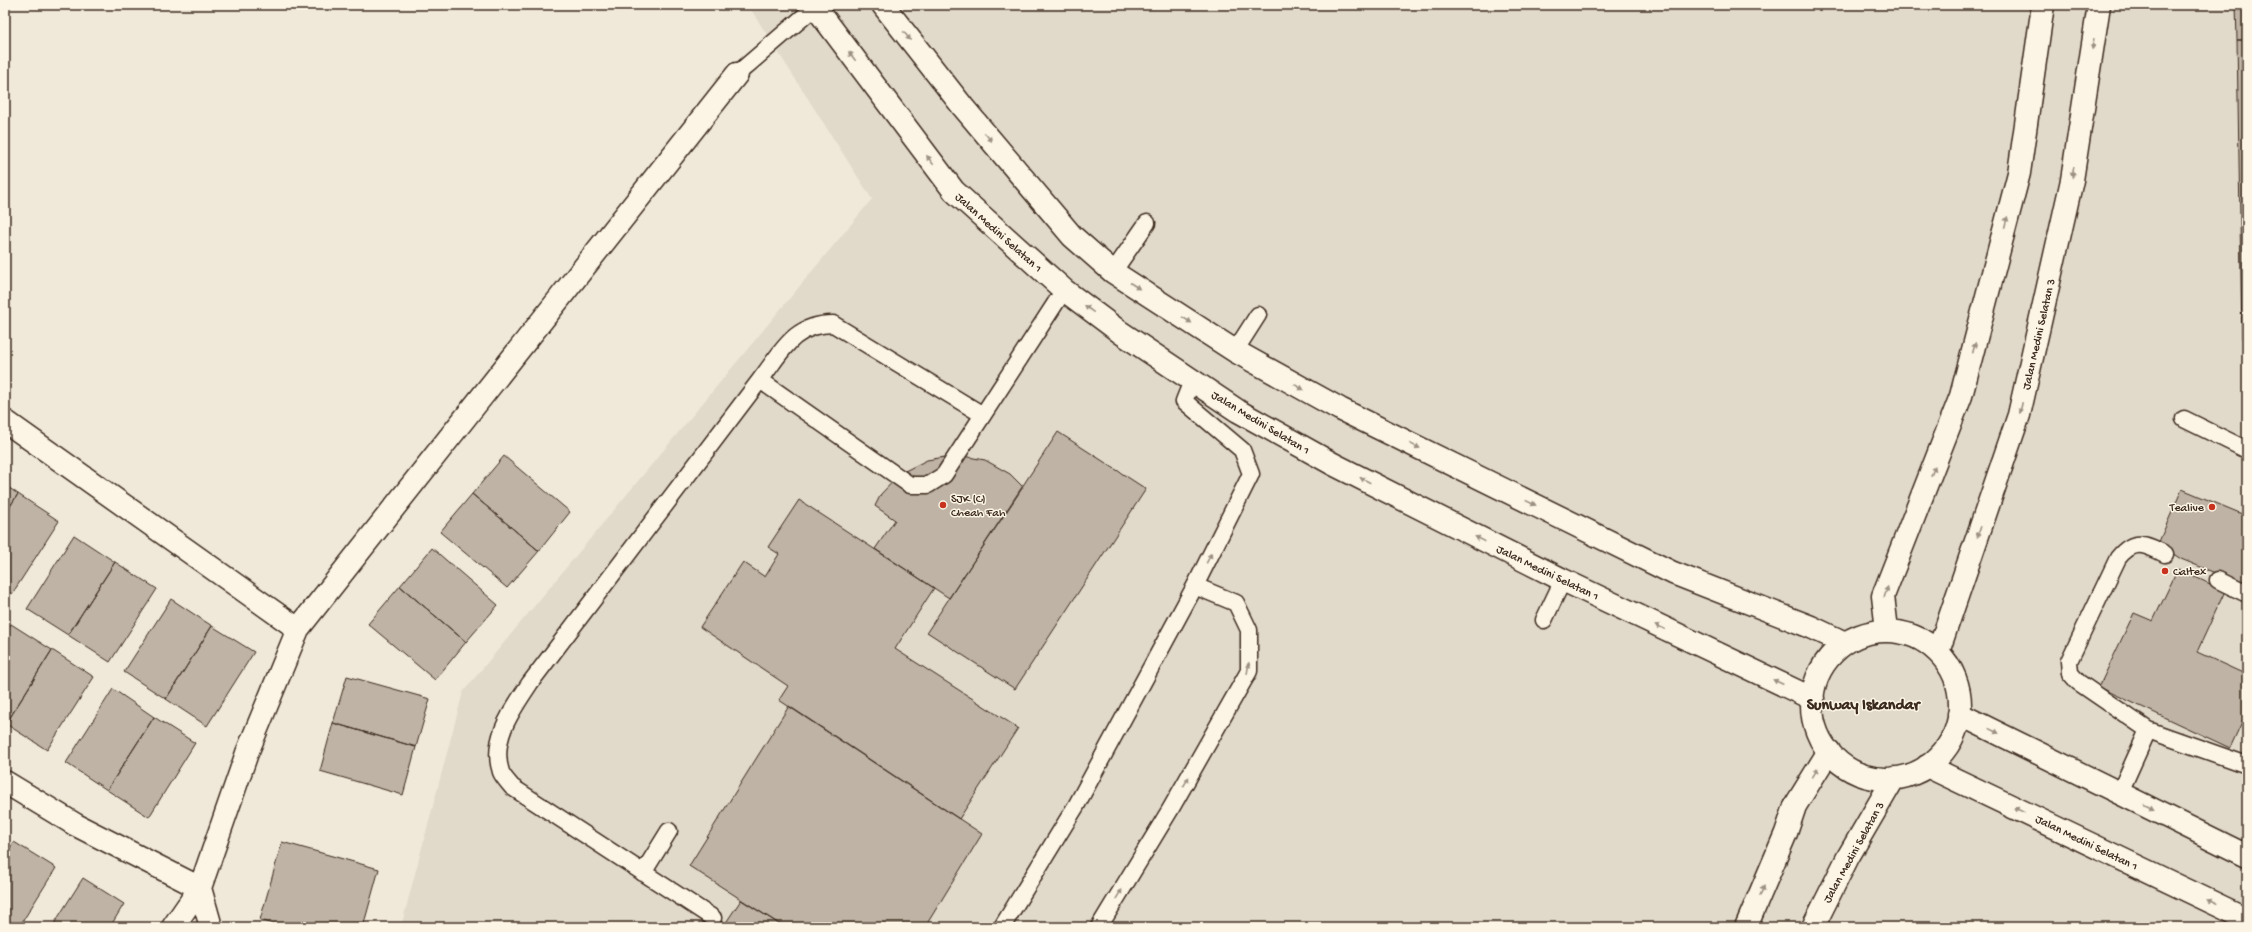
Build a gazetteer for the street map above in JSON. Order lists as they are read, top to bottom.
{
  "streets": {
    "street": ["Jalan Medini Selatan 1", "Jalan Medini Selatan 3"]
  },
  "districts": ["Sunway Iskandar"],
  "places": ["SJK (C) Cheah Fah", "Tealive", "Caltex"]
}
